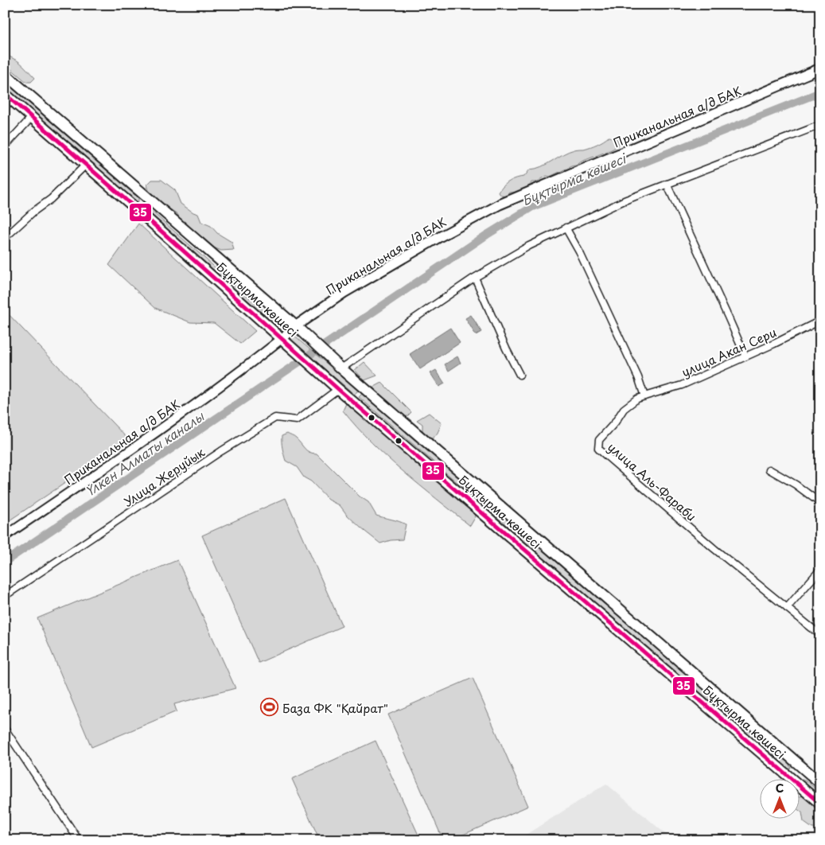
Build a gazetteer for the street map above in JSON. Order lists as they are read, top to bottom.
{
  "streets": {
    "main road": ["Приканальная а/д БАК", "Бұқтырма көшесі"],
    "street": ["улица Акан Сери", "Улица Жеруйык", "улица Аль-Фараби"]
  },
  "crossings": [
    ["Приканальная а/д БАК", "Бұқтырма көшесі"],
    ["Бұқтырма көшесі", "Улица Жеруйык"],
    ["улица Акан Сери", "улица Аль-Фараби"]
  ],
  "water": ["Бұқтырма көшесі", "Үлкен Алматы каналы"],
  "places": {
    "sports": ["База ФК \"Қайрат\""]
  },
  "lines": ["transit line 35"],
  "north": "top"
}
